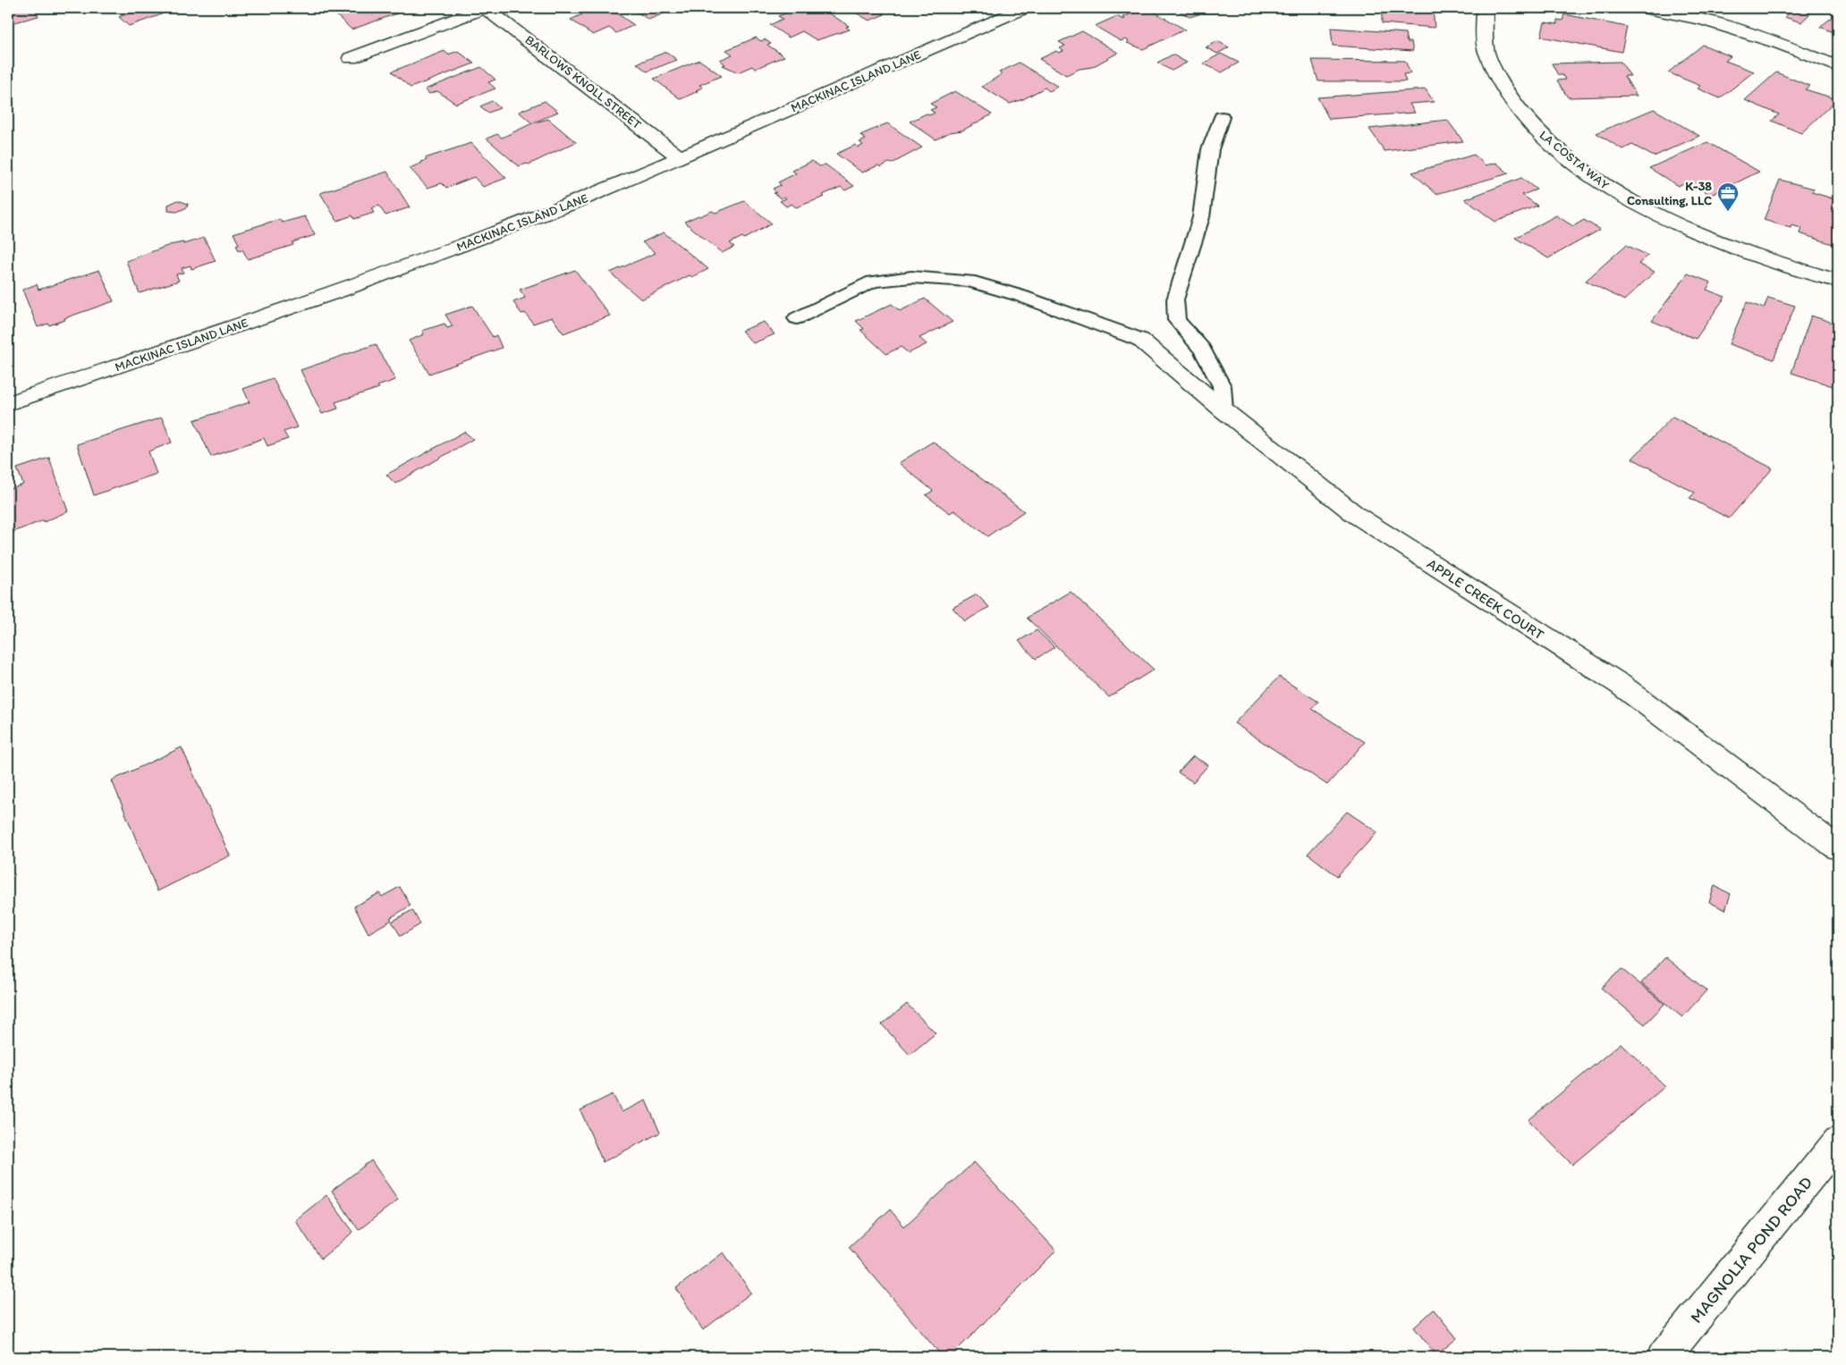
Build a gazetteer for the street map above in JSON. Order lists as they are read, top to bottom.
{
  "streets": {
    "street": [
      "MACKINAC ISLAND LANE",
      "BARLOWS KNOLL STREET",
      "LA COSTA WAY",
      "APPLE CREEK COURT",
      "MAGNOLIA POND ROAD"
    ]
  },
  "crossings": [
    ["MACKINAC ISLAND LANE", "BARLOWS KNOLL STREET"]
  ],
  "places": {
    "office": ["K-38 Consulting, LLC"]
  }
}
